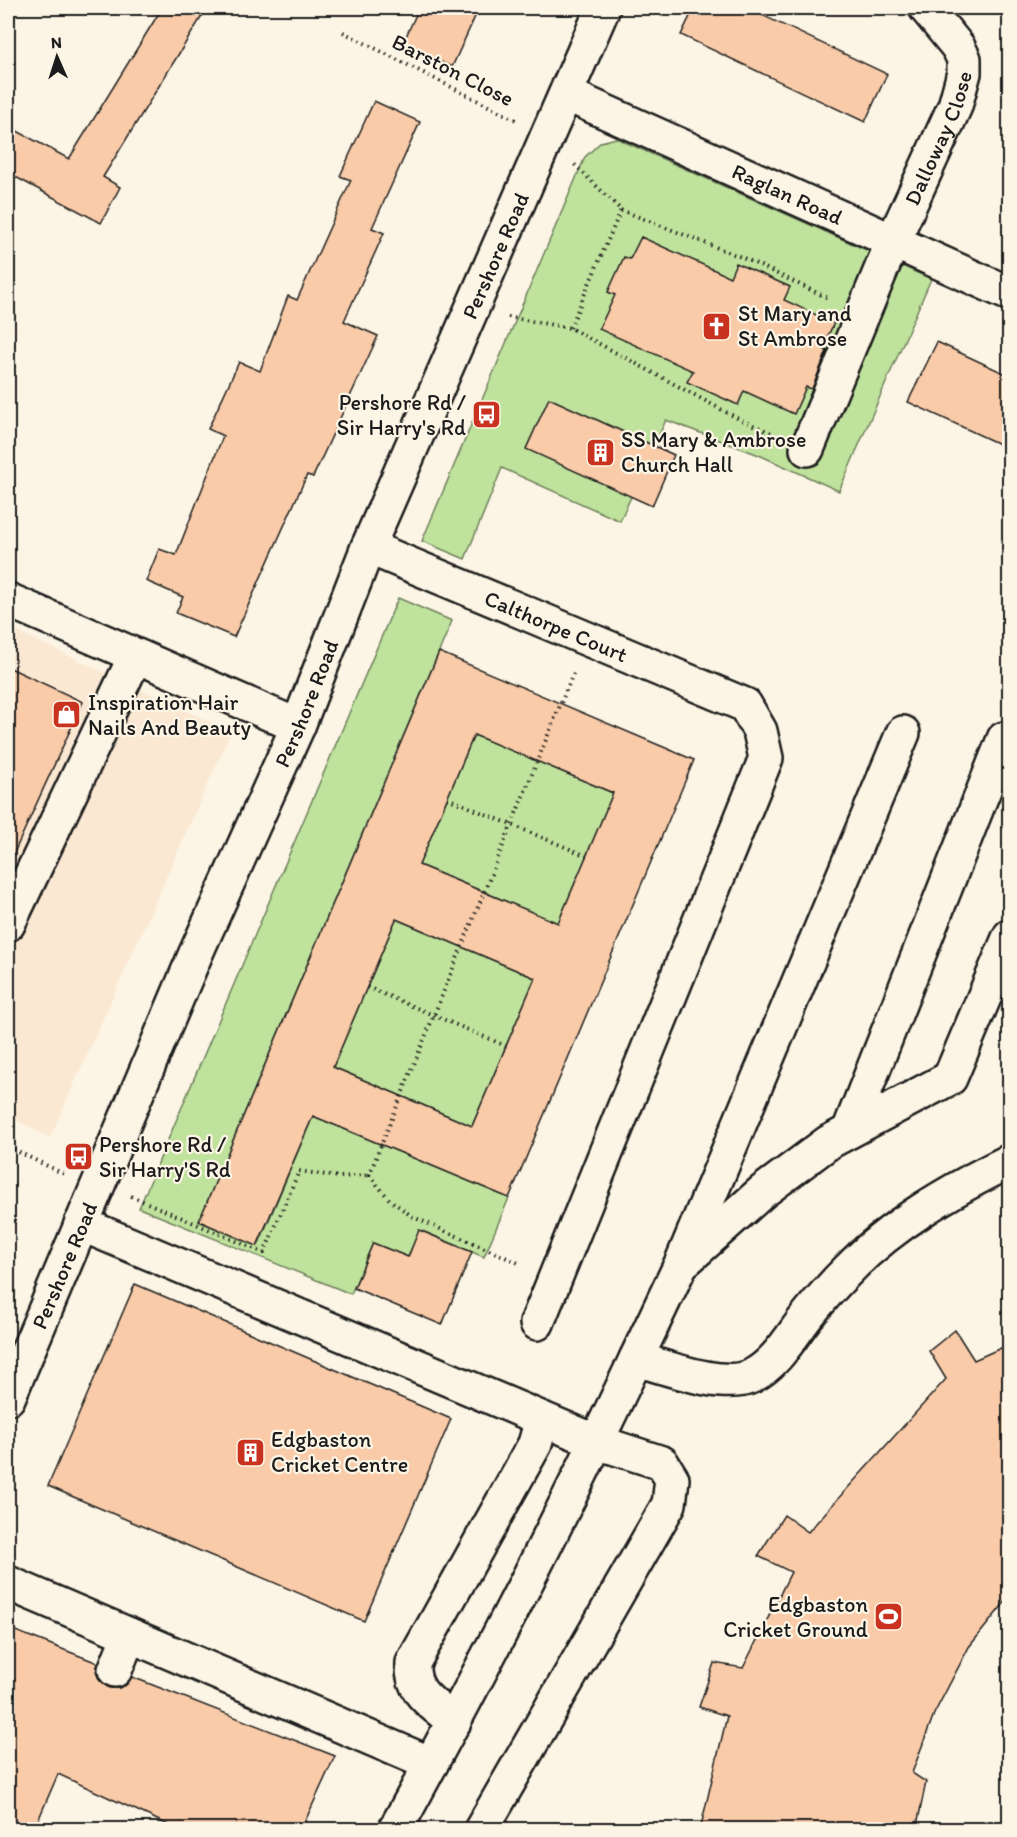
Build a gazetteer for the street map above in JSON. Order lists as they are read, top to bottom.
{
  "streets": {
    "main road": [
      "Dalloway Close",
      "Raglan Road",
      "Pershore Road",
      "Calthorpe Court"
    ],
    "path": ["Barston Close"]
  },
  "crossings": [
    ["Barston Close", "Pershore Road"],
    ["Dalloway Close", "Raglan Road"],
    ["Raglan Road", "Pershore Road"],
    ["Pershore Road", "Calthorpe Court"]
  ],
  "places": {
    "church": ["St Mary and St Ambrose"],
    "bus stop": ["Pershore Rd / Sir Harry's Rd", "Pershore Rd / Sir Harry'S Rd"],
    "building": ["SS Mary & Ambrose Church Hall", "Edgbaston Cricket Centre"],
    "shop": ["Inspiration Hair Nails And Beauty"],
    "sports": ["Edgbaston Cricket Ground"]
  },
  "north": "top"
}
